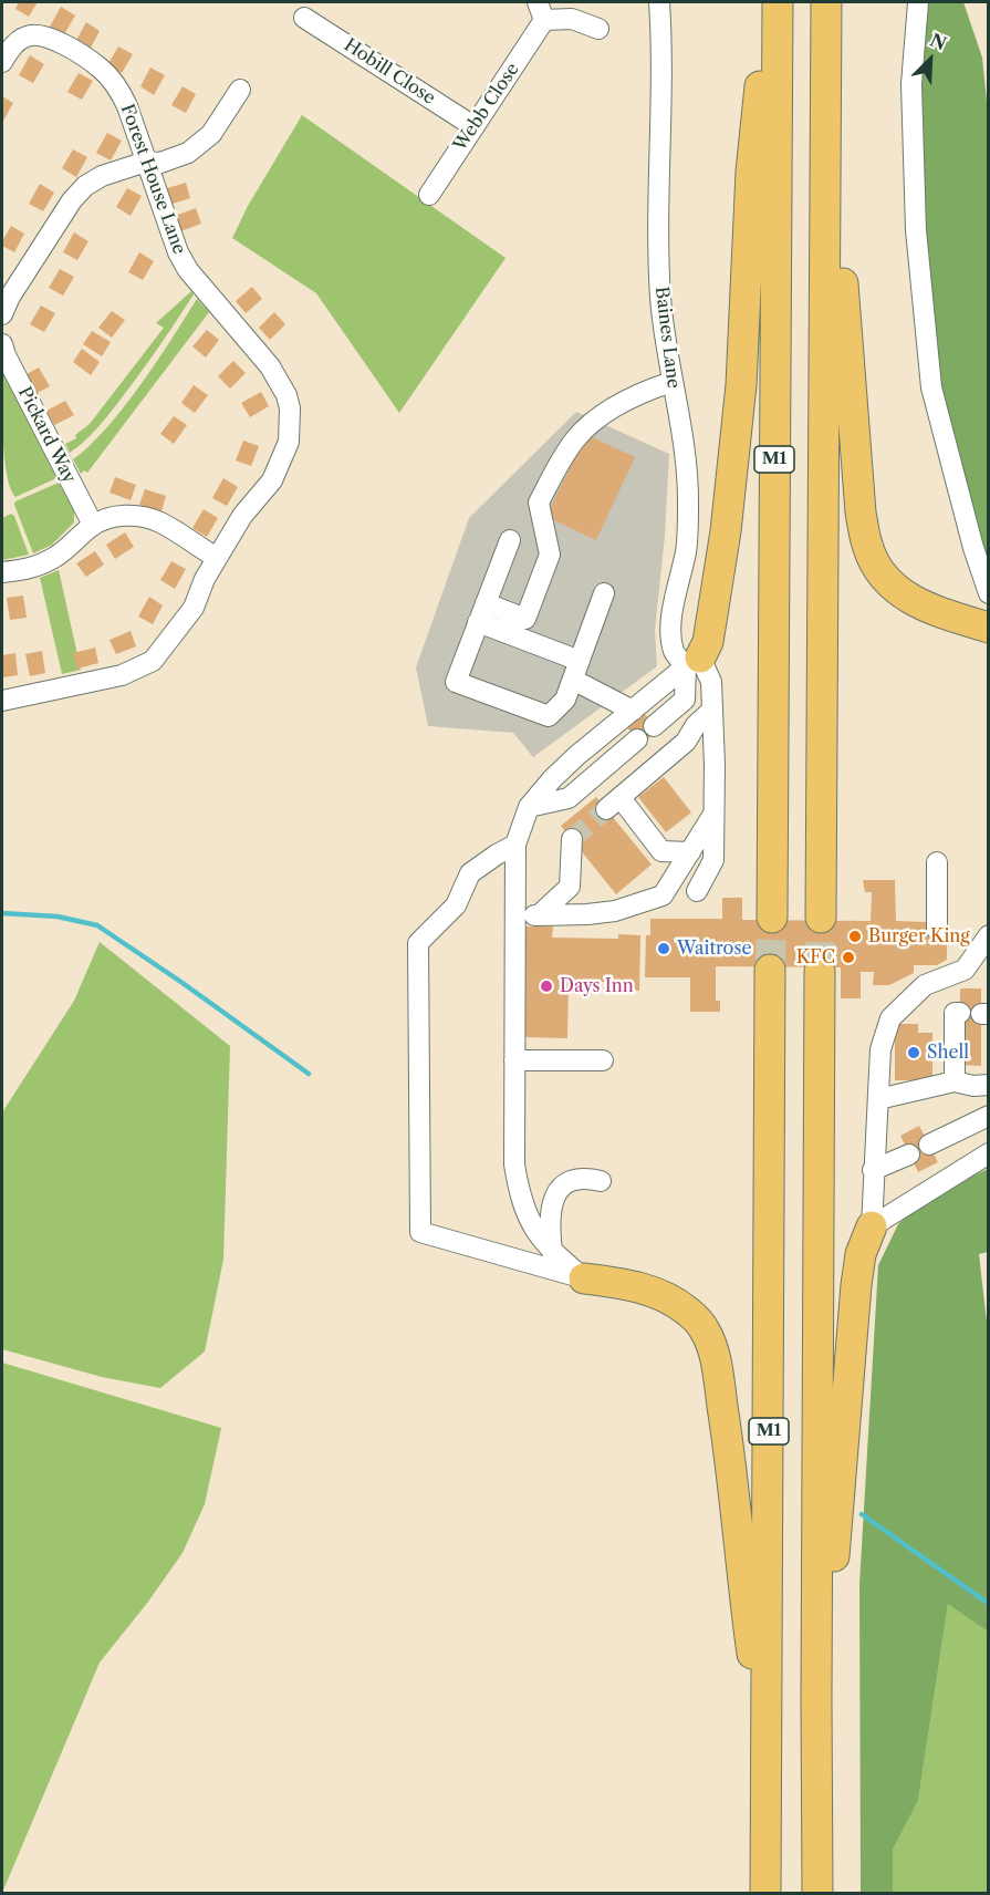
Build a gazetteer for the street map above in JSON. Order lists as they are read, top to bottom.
{
  "streets": {
    "highway": ["M1"],
    "street": [
      "Hobill Close",
      "Webb Close",
      "Forest House Lane",
      "Baines Lane",
      "Pickard Way"
    ]
  },
  "crossings": [
    ["Hobill Close", "Webb Close"]
  ],
  "places": [
    "Burger King",
    "Waitrose",
    "KFC",
    "Days Inn",
    "Shell"
  ],
  "north": "top right"
}
